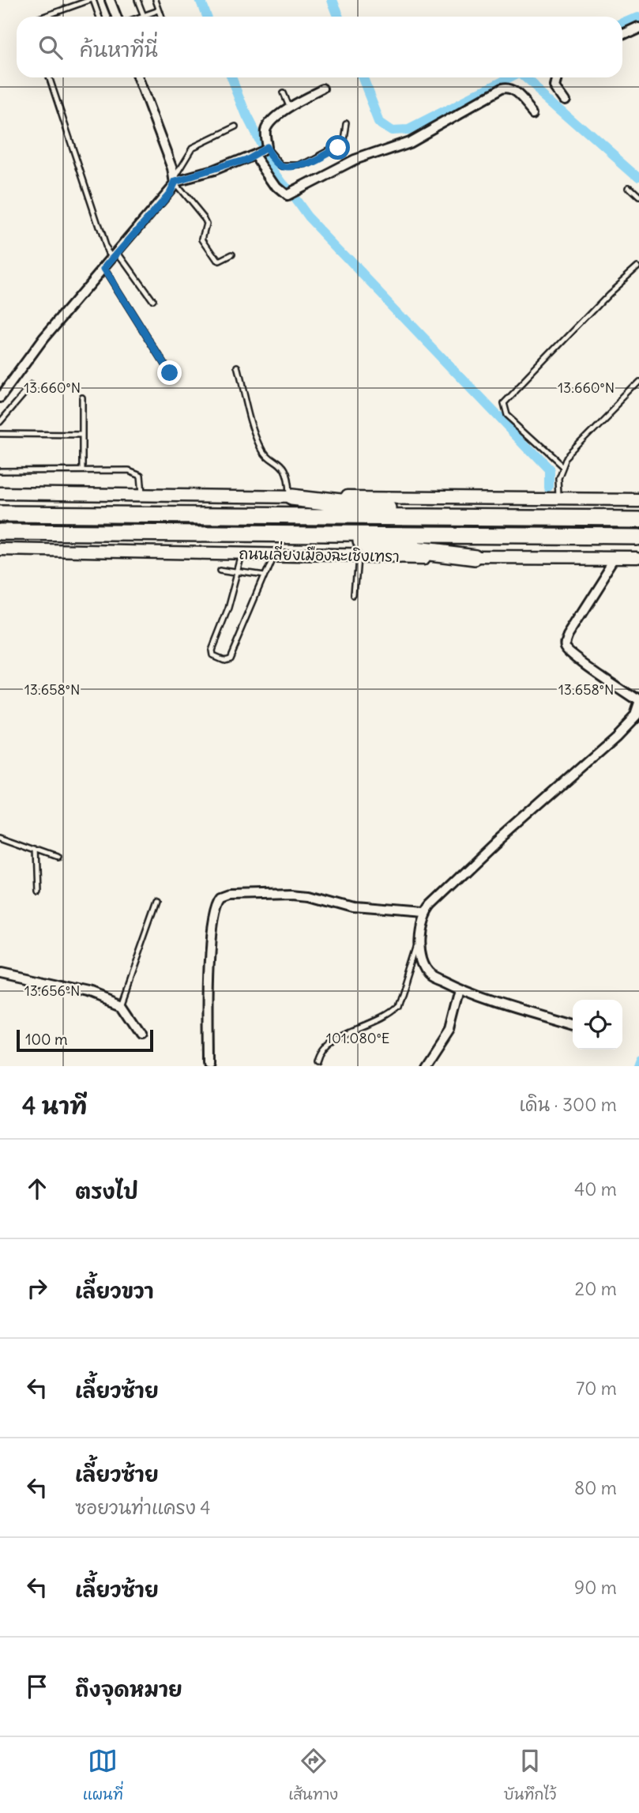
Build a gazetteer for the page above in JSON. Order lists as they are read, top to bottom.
{
  "streets": {
    "highway": ["ถนนเลี่ยงเมืองฉะเชิงเทรา"]
  },
  "scale_bar": "100 m",
  "page": {
    "search": "ค้นหาที่นี่",
    "scale": "100 m",
    "heading": ["4 นาที", "เดิน · 300 m"],
    "list": [
      ["ตรงไป", "40 m"],
      ["เลี้ยวขวา", "20 m"],
      ["เลี้ยวซ้าย", "70 m"],
      ["เลี้ยวซ้าย", "ซอยวนท่าแครง 4", "80 m"],
      ["เลี้ยวซ้าย", "90 m"],
      "ถึงจุดหมาย"
    ],
    "nav": ["แผนที่", "เส้นทาง", "บันทึกไว้"]
  },
  "coordinates": [
    "13.660°N",
    "13.658°N",
    "13.656°N",
    "101.080°E"
  ]
}
